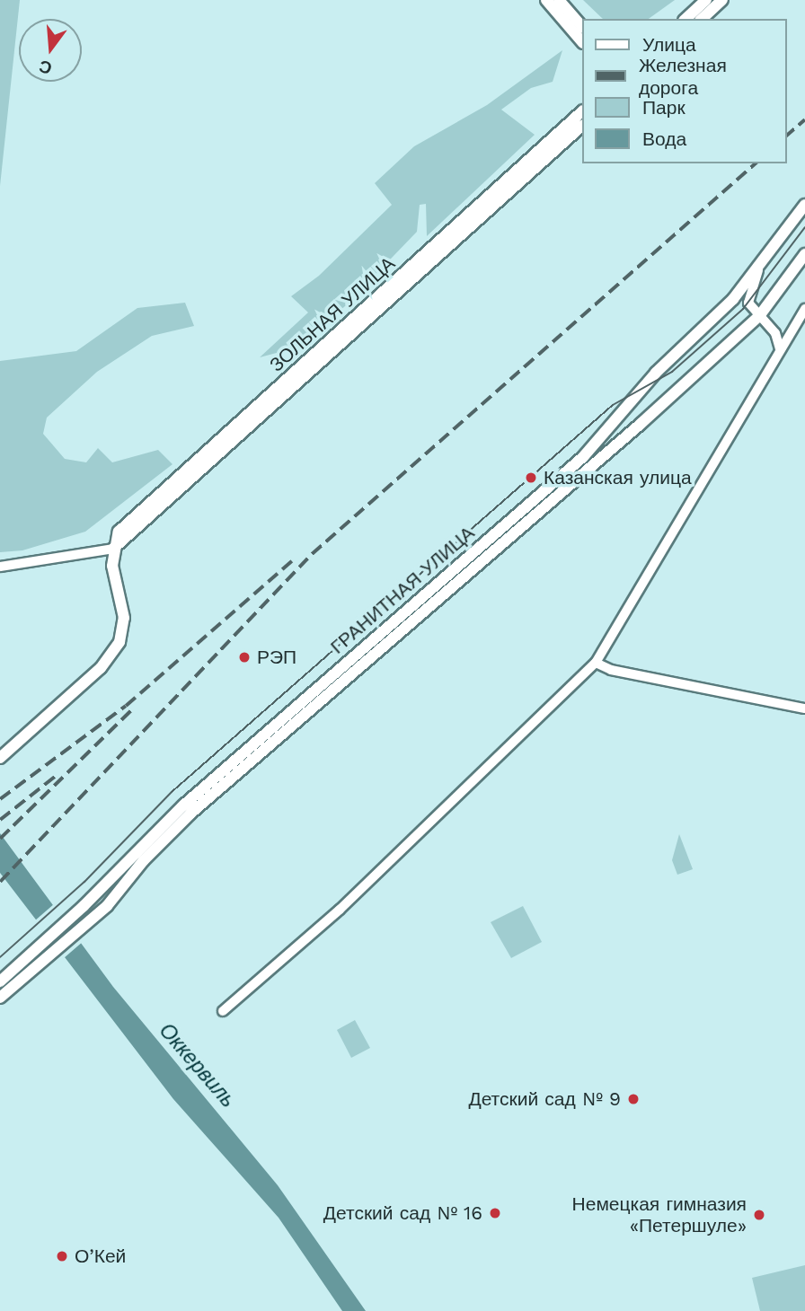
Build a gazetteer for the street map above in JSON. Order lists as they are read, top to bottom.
{
  "streets": {
    "street": ["ЗОЛЬНАЯ УЛИЦА", "ГРАНИТНАЯ УЛИЦА"]
  },
  "water": ["Оккервиль"],
  "places": [
    "Казанская улица",
    "РЭП",
    "Детский сад № 9",
    "Детский сад № 16",
    "Немецкая гимназия «Петершуле»",
    "О’Кей"
  ],
  "legend": [
    "Улица",
    "Железная дорога",
    "Парк",
    "Вода"
  ],
  "north": "bottom"
}
